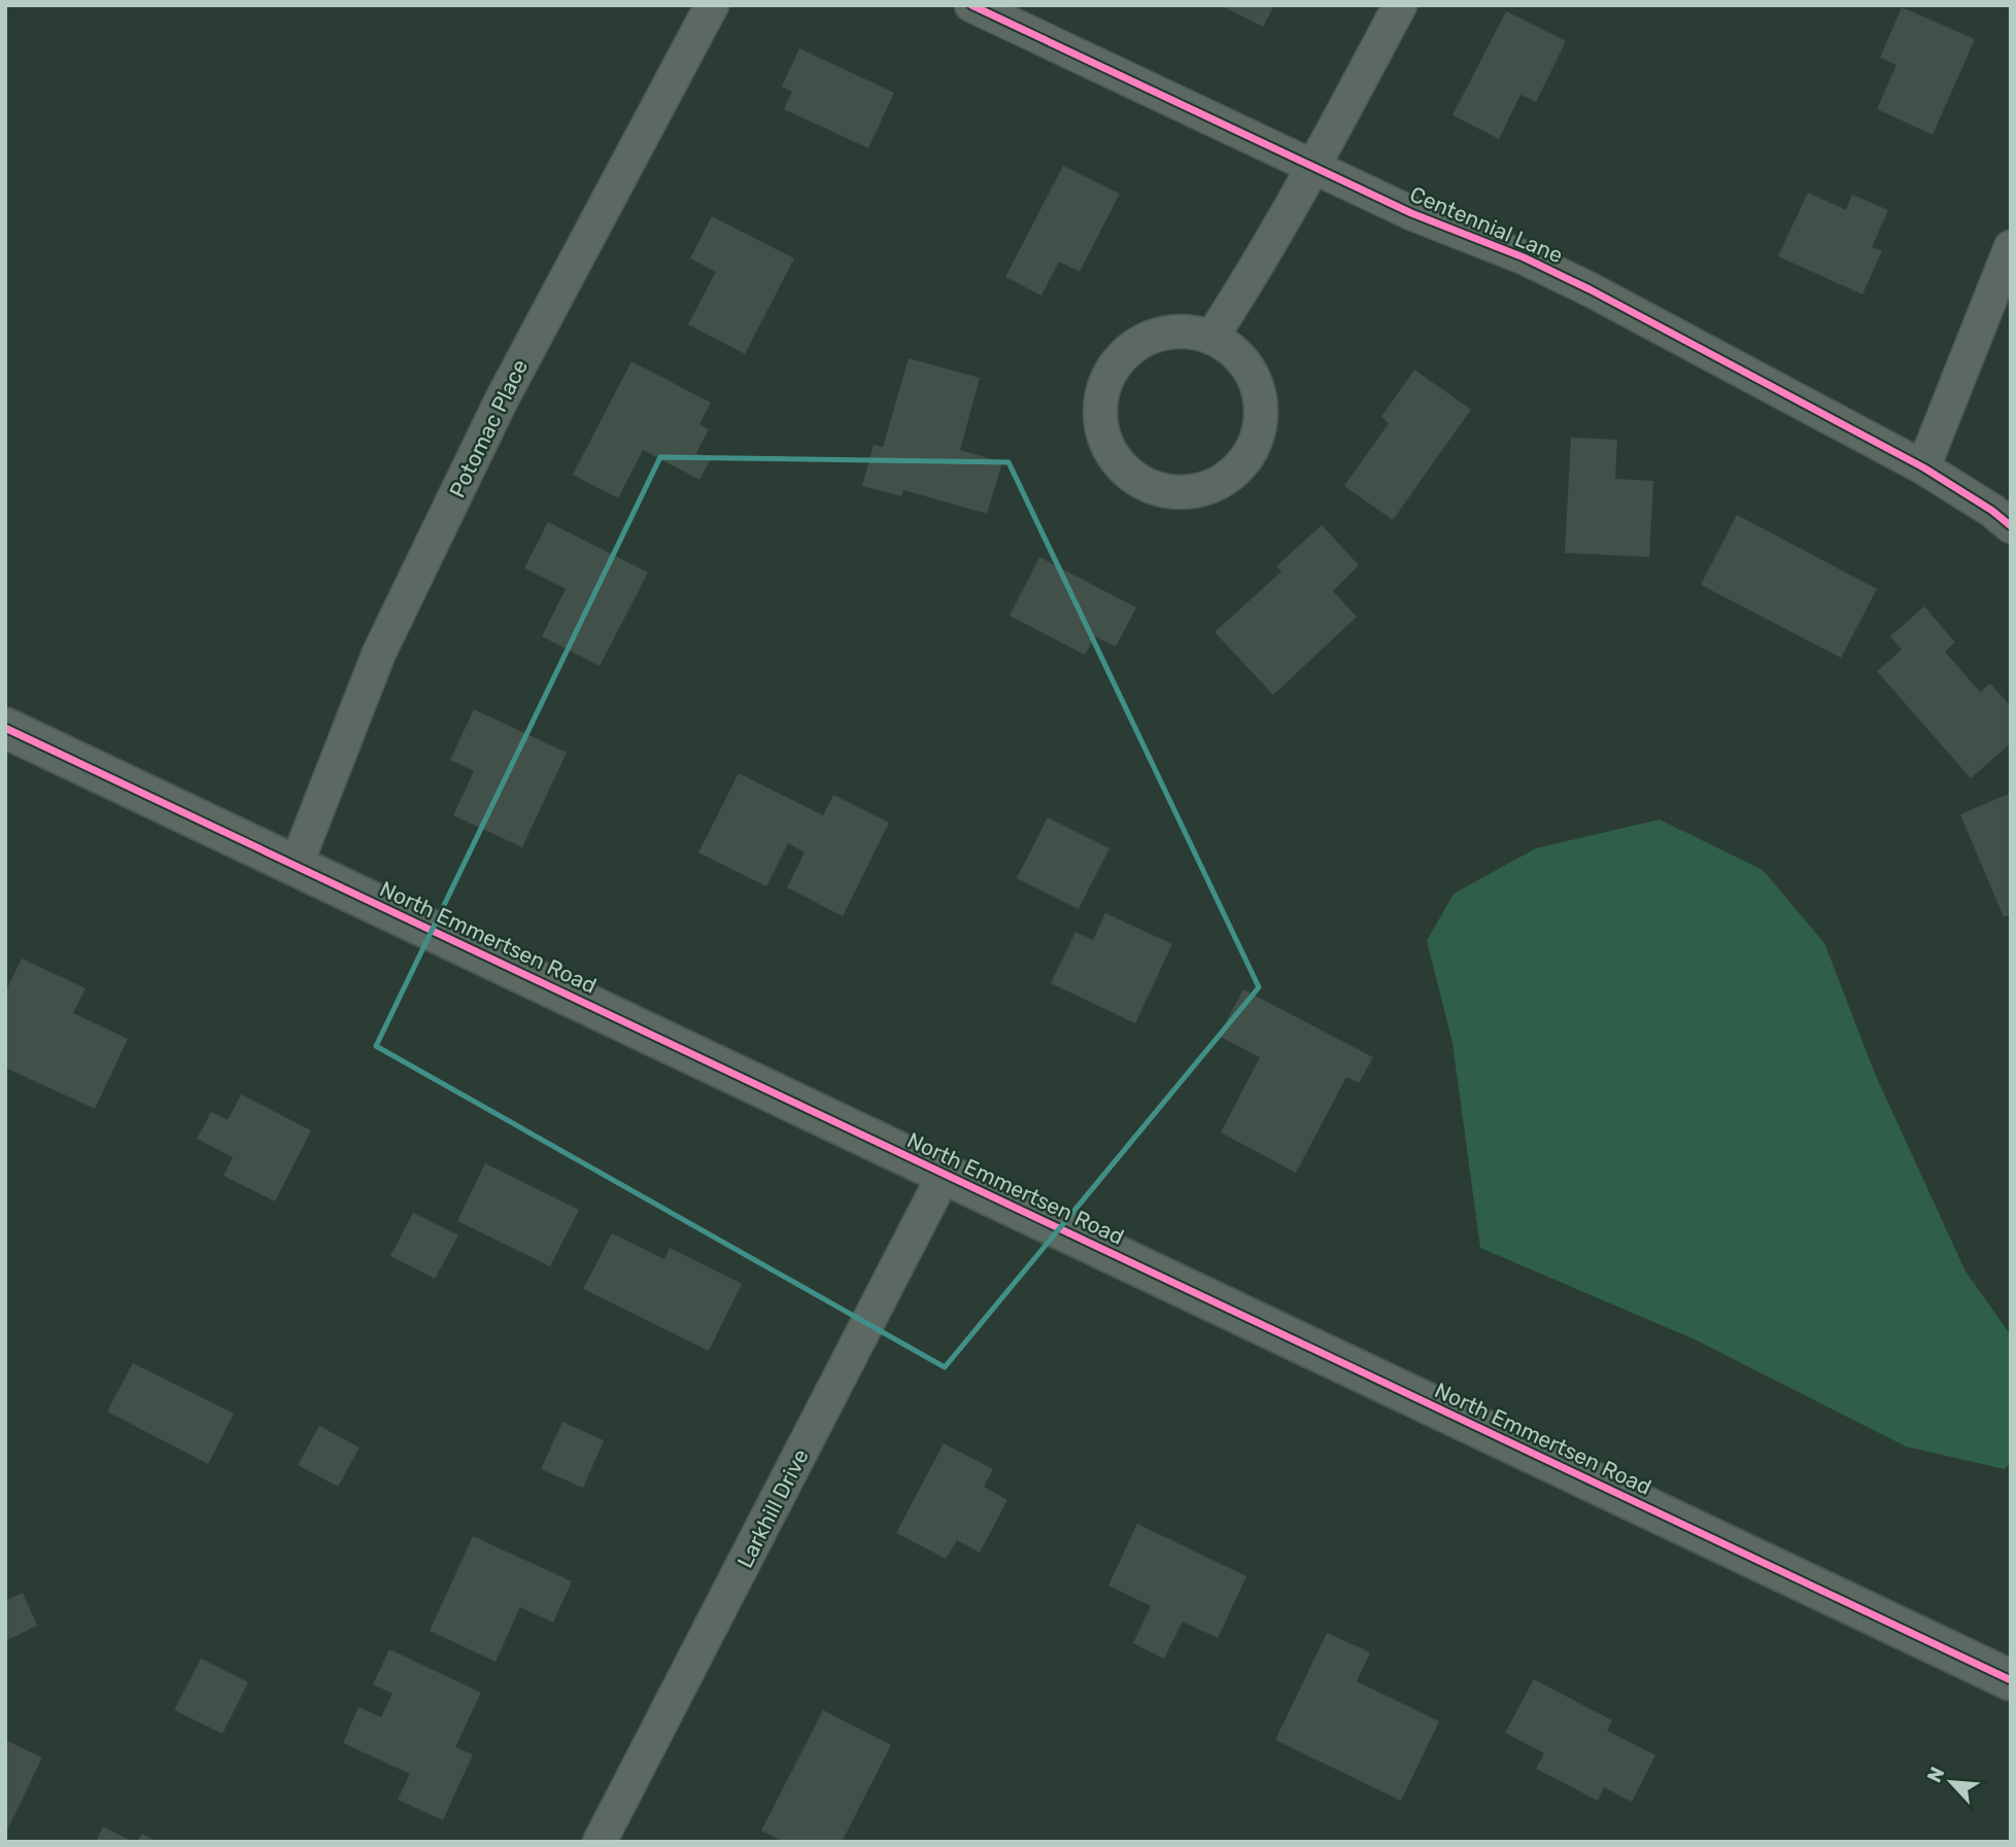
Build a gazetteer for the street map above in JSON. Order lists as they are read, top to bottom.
{
  "streets": {
    "street": [
      "Centennial Lane",
      "Potomac Place",
      "North Emmertsen Road",
      "Larkhill Drive"
    ]
  },
  "crossings": [
    ["Potomac Place", "North Emmertsen Road"],
    ["North Emmertsen Road", "Larkhill Drive"]
  ],
  "north": "top left"
}
